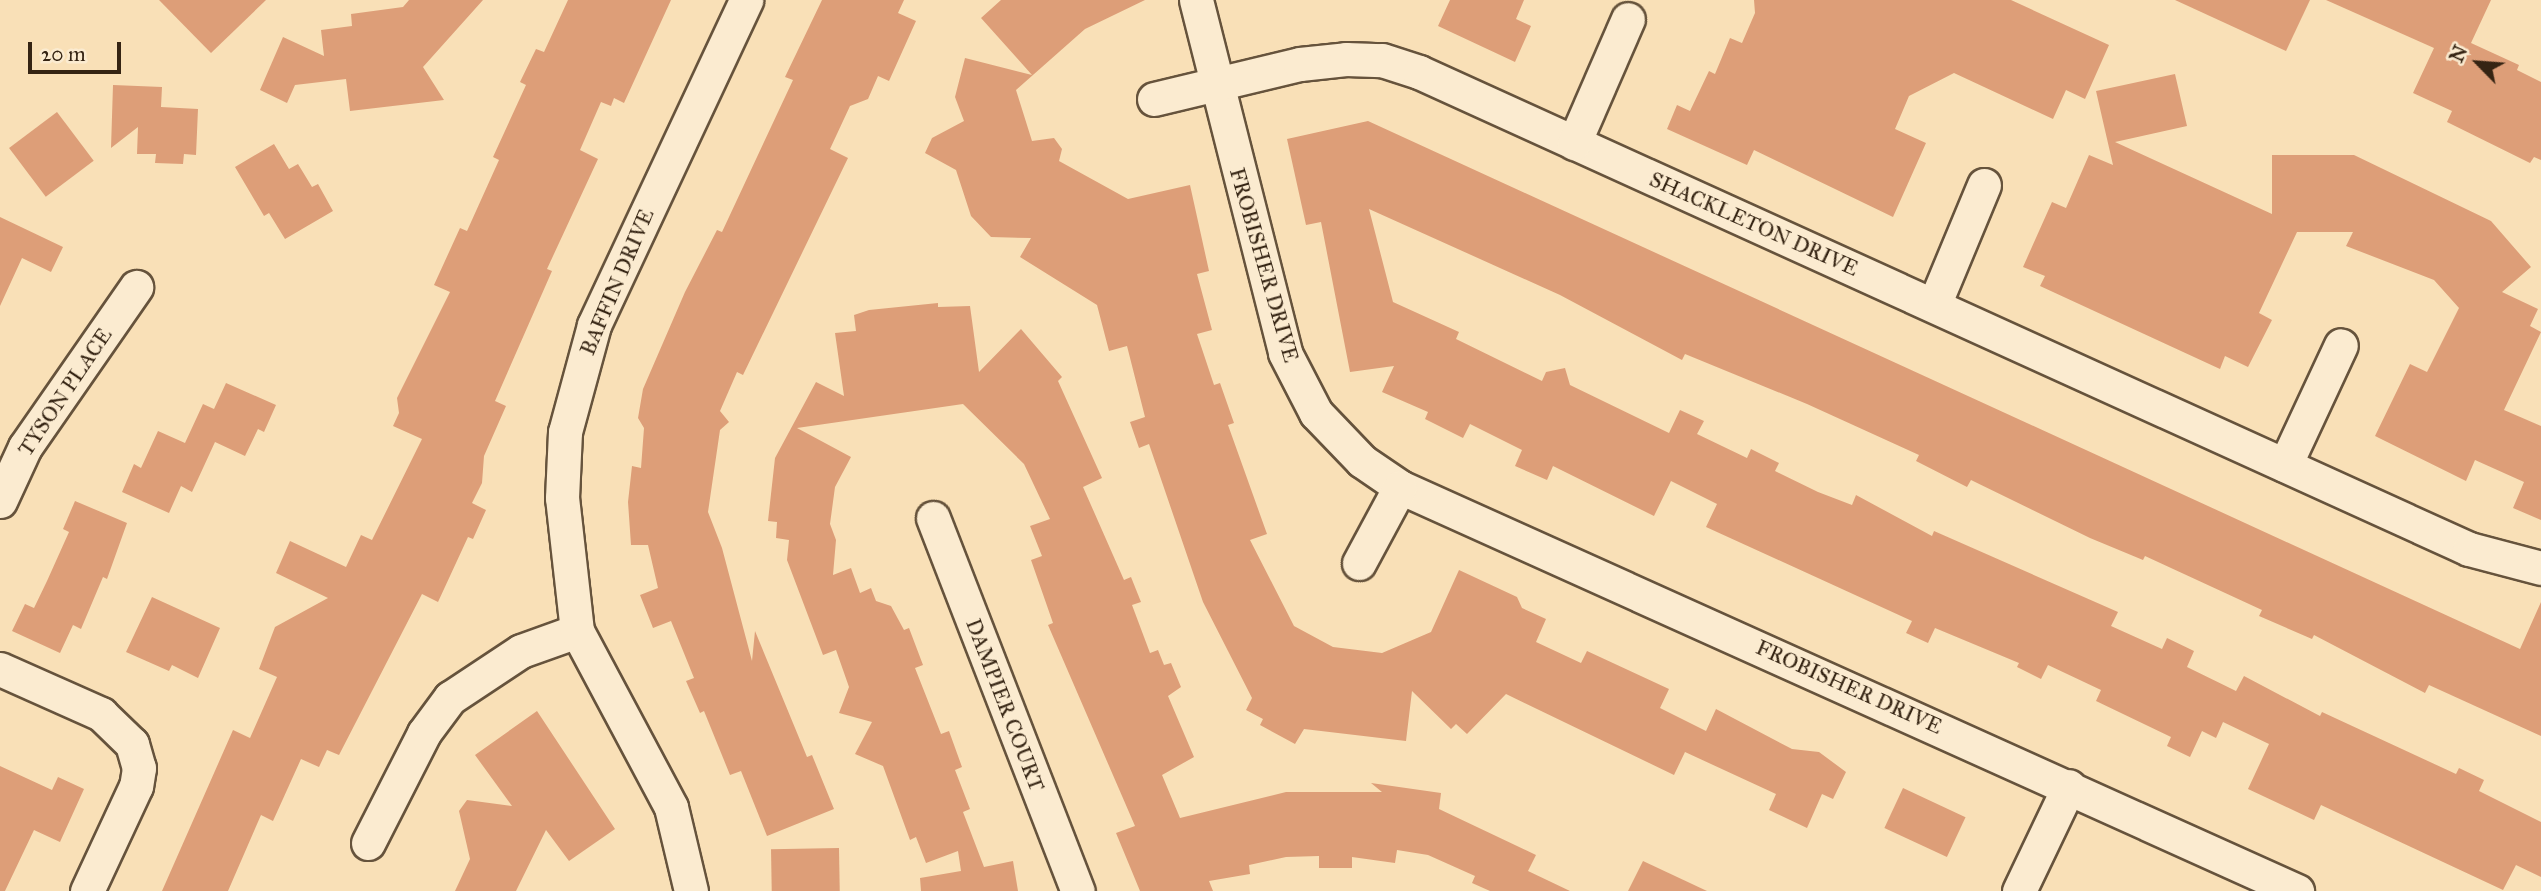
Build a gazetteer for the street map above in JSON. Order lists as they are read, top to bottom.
{
  "streets": {
    "street": [
      "SHACKLETON DRIVE",
      "FROBISHER DRIVE",
      "BAFFIN DRIVE",
      "TYSON PLACE",
      "DAMPIER COURT"
    ]
  },
  "crossings": [
    ["SHACKLETON DRIVE", "FROBISHER DRIVE"]
  ],
  "scale_bar": "20 m",
  "north": "top left"
}
